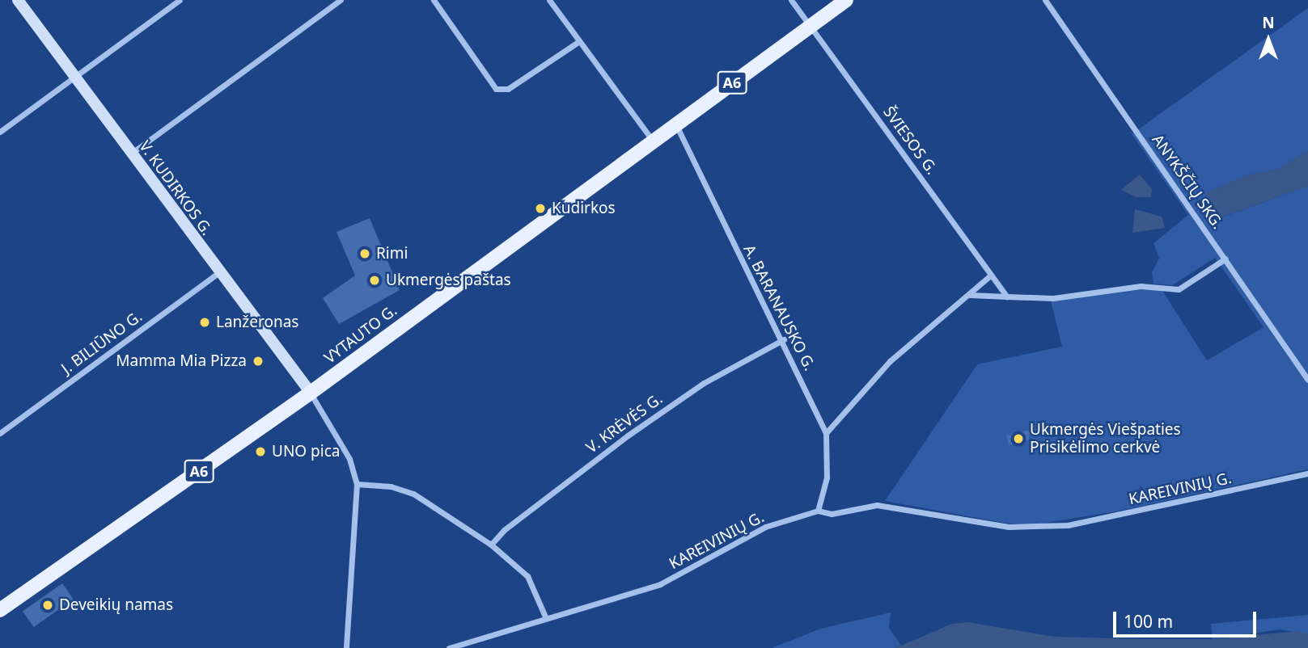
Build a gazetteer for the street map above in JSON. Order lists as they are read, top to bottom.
{
  "streets": {
    "main road": ["A6", "VYTAUTO G."],
    "street": [
      "ŠVIESOS G.",
      "ANYKŠČIŲ SKG.",
      "V. KUDIRKOS G.",
      "A. BARANAUSKO G.",
      "J. BILIŪNO G.",
      "V. KRĖVĖS G.",
      "KAREIVINIŲ G."
    ]
  },
  "crossings": [
    ["ŠVIESOS G.", "VYTAUTO G."],
    ["V. KUDIRKOS G.", "VYTAUTO G."],
    ["V. KUDIRKOS G.", "J. BILIŪNO G."],
    ["A. BARANAUSKO G.", "VYTAUTO G."],
    ["A. BARANAUSKO G.", "V. KRĖVĖS G."],
    ["A. BARANAUSKO G.", "KAREIVINIŲ G."]
  ],
  "places": [
    "Kudirkos",
    "Rimi",
    "Ukmergės paštas",
    "Lanžeronas",
    "Mamma Mia Pizza",
    "Ukmergės Viešpaties Prisikėlimo cerkvė",
    "UNO pica",
    "Deveikių namas"
  ],
  "scale_bar": "100 m",
  "north": "top"
}
